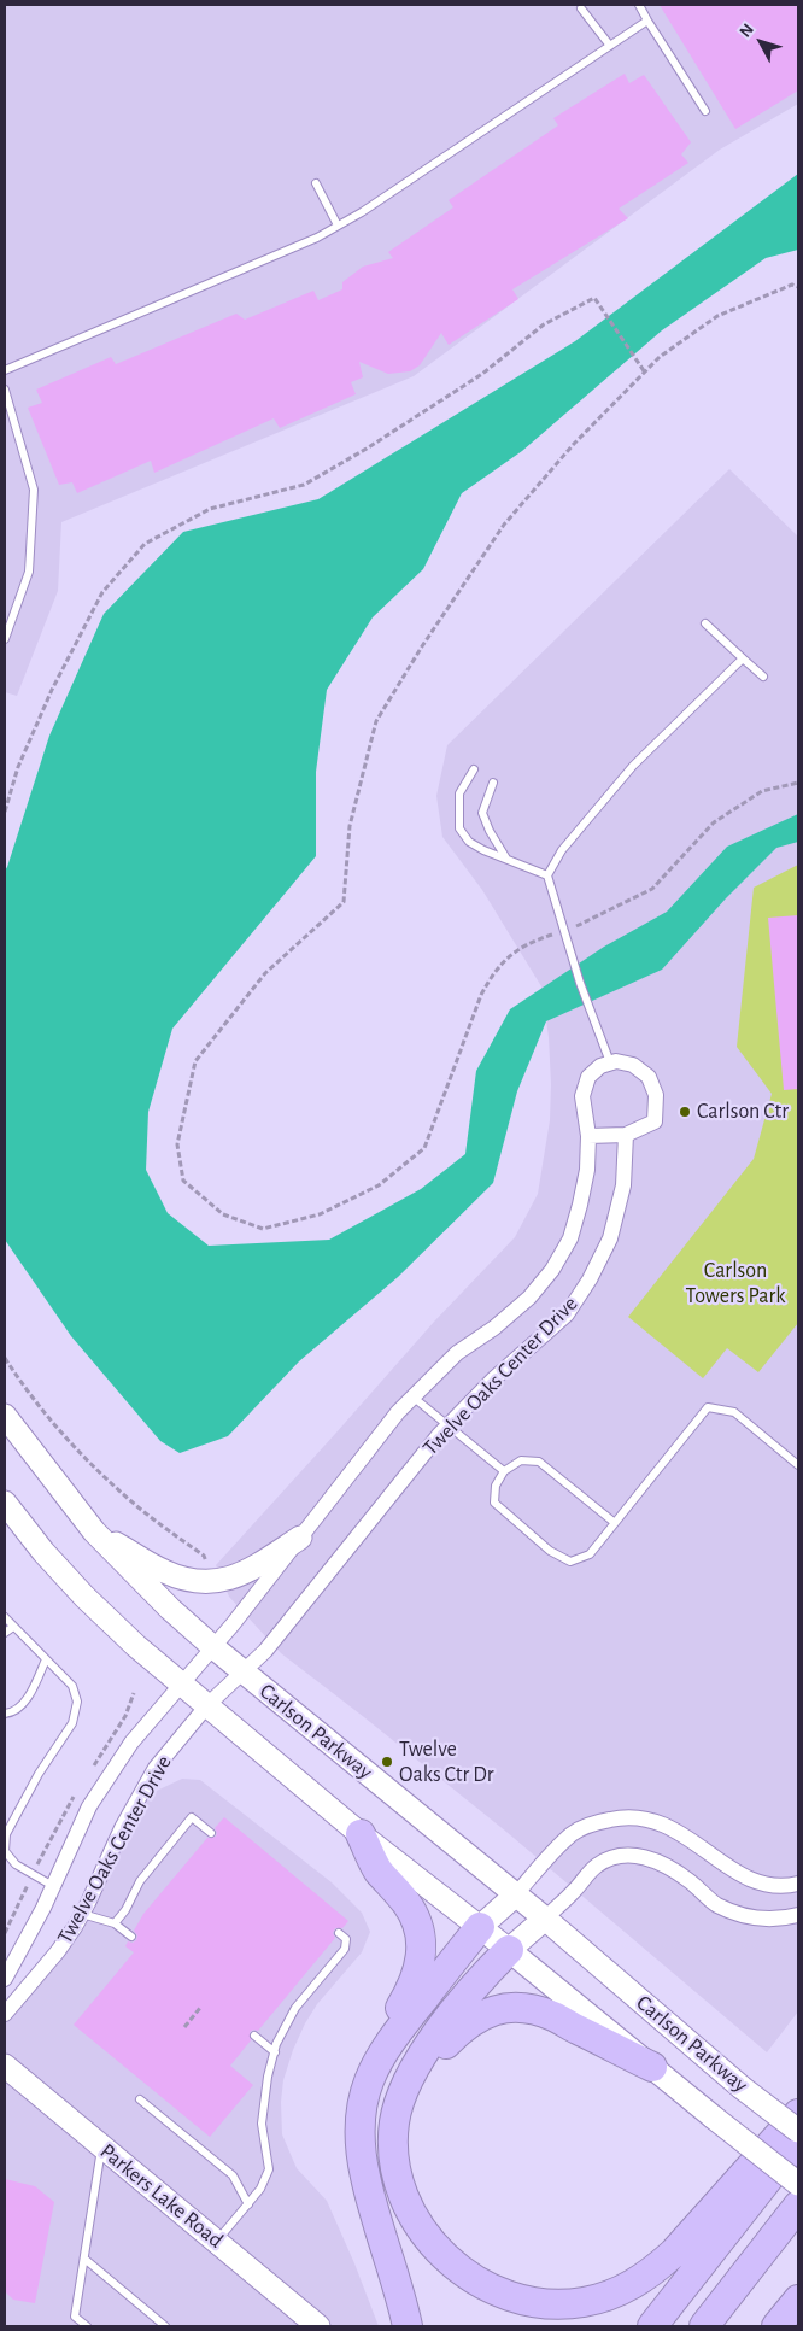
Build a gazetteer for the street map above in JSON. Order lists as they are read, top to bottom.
{
  "streets": {
    "main road": ["Carlson Parkway", "Parkers Lake Road"],
    "street": ["Twelve Oaks Center Drive"]
  },
  "crossings": [
    ["Twelve Oaks Center Drive", "Carlson Parkway"]
  ],
  "parks": ["Carlson Towers Park"],
  "places": ["Carlson Ctr", "Twelve Oaks Ctr Dr"],
  "north": "top left"
}
